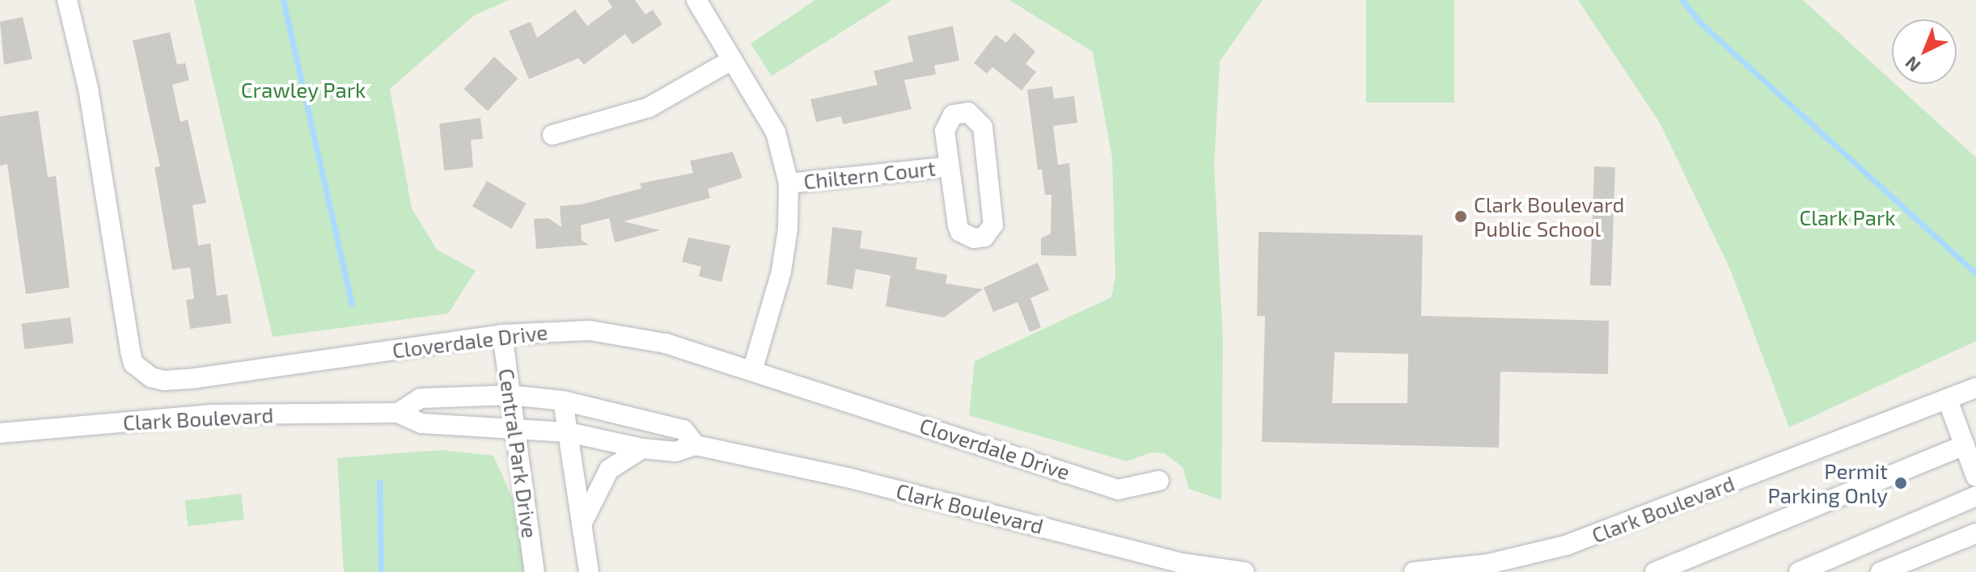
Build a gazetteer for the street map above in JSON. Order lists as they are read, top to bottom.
{
  "streets": {
    "street": [
      "Chiltern Court",
      "Cloverdale Drive",
      "Clark Boulevard",
      "Central Park Drive"
    ]
  },
  "crossings": [
    ["Cloverdale Drive", "Central Park Drive"],
    ["Clark Boulevard", "Central Park Drive"]
  ],
  "parks": ["Crawley Park", "Clark Park"],
  "places": ["Clark Boulevard Public School", "Permit Parking Only"],
  "north": "bottom left"
}
